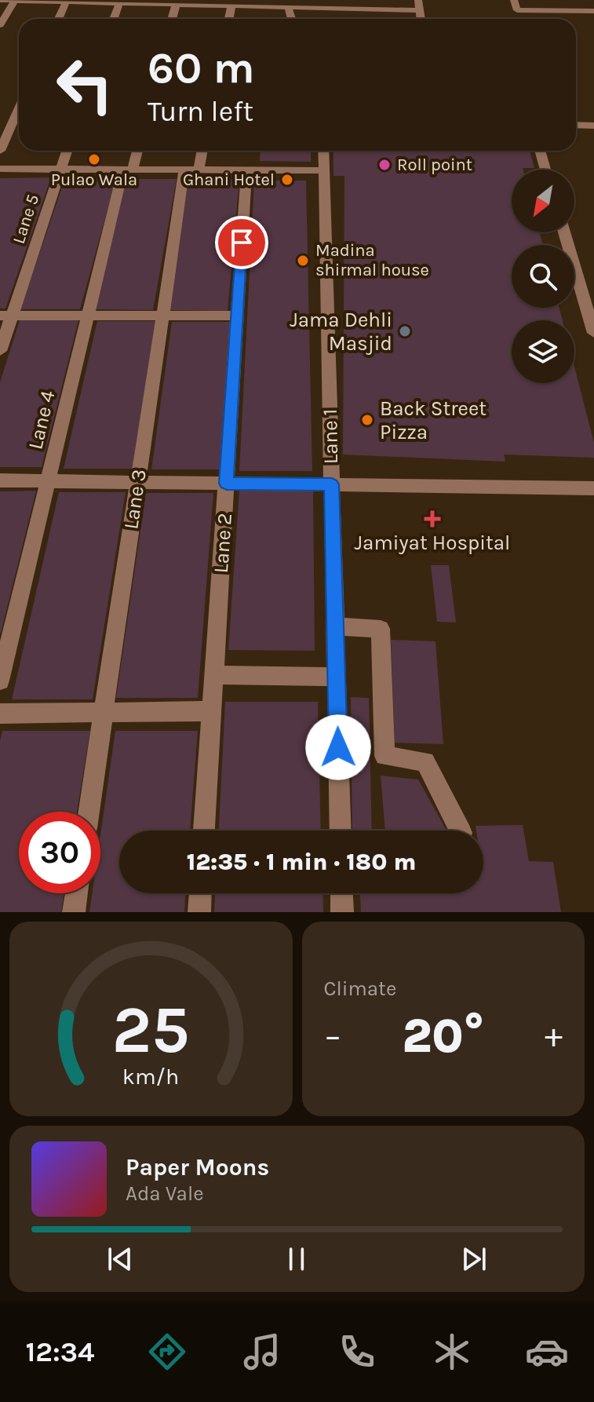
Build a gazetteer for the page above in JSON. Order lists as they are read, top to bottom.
{
  "streets": {
    "street": [
      "Lane 5",
      "Lane 4",
      "Lane 1",
      "Lane 3",
      "Lane 2"
    ]
  },
  "places": {
    "other": [
      "Pulao Wala",
      "Roll point",
      "Ghani Hotel",
      "Madina shirmal house",
      "Jama Dehli Masjid",
      "Back Street Pizza"
    ],
    "health": ["Jamiyat Hospital"]
  },
  "north": "bottom left",
  "page": {
    "turn": ["60 m", "Turn left"],
    "limit": "30",
    "trip": "12:35 · 1 min · 180 m",
    "tile": "Climate",
    "heat": ["−", "20°", "+"],
    "song": ["Paper Moons", "Ada Vale"],
    "tabs": "12:34",
    "gauge": ["25", "km/h"]
  }
}
